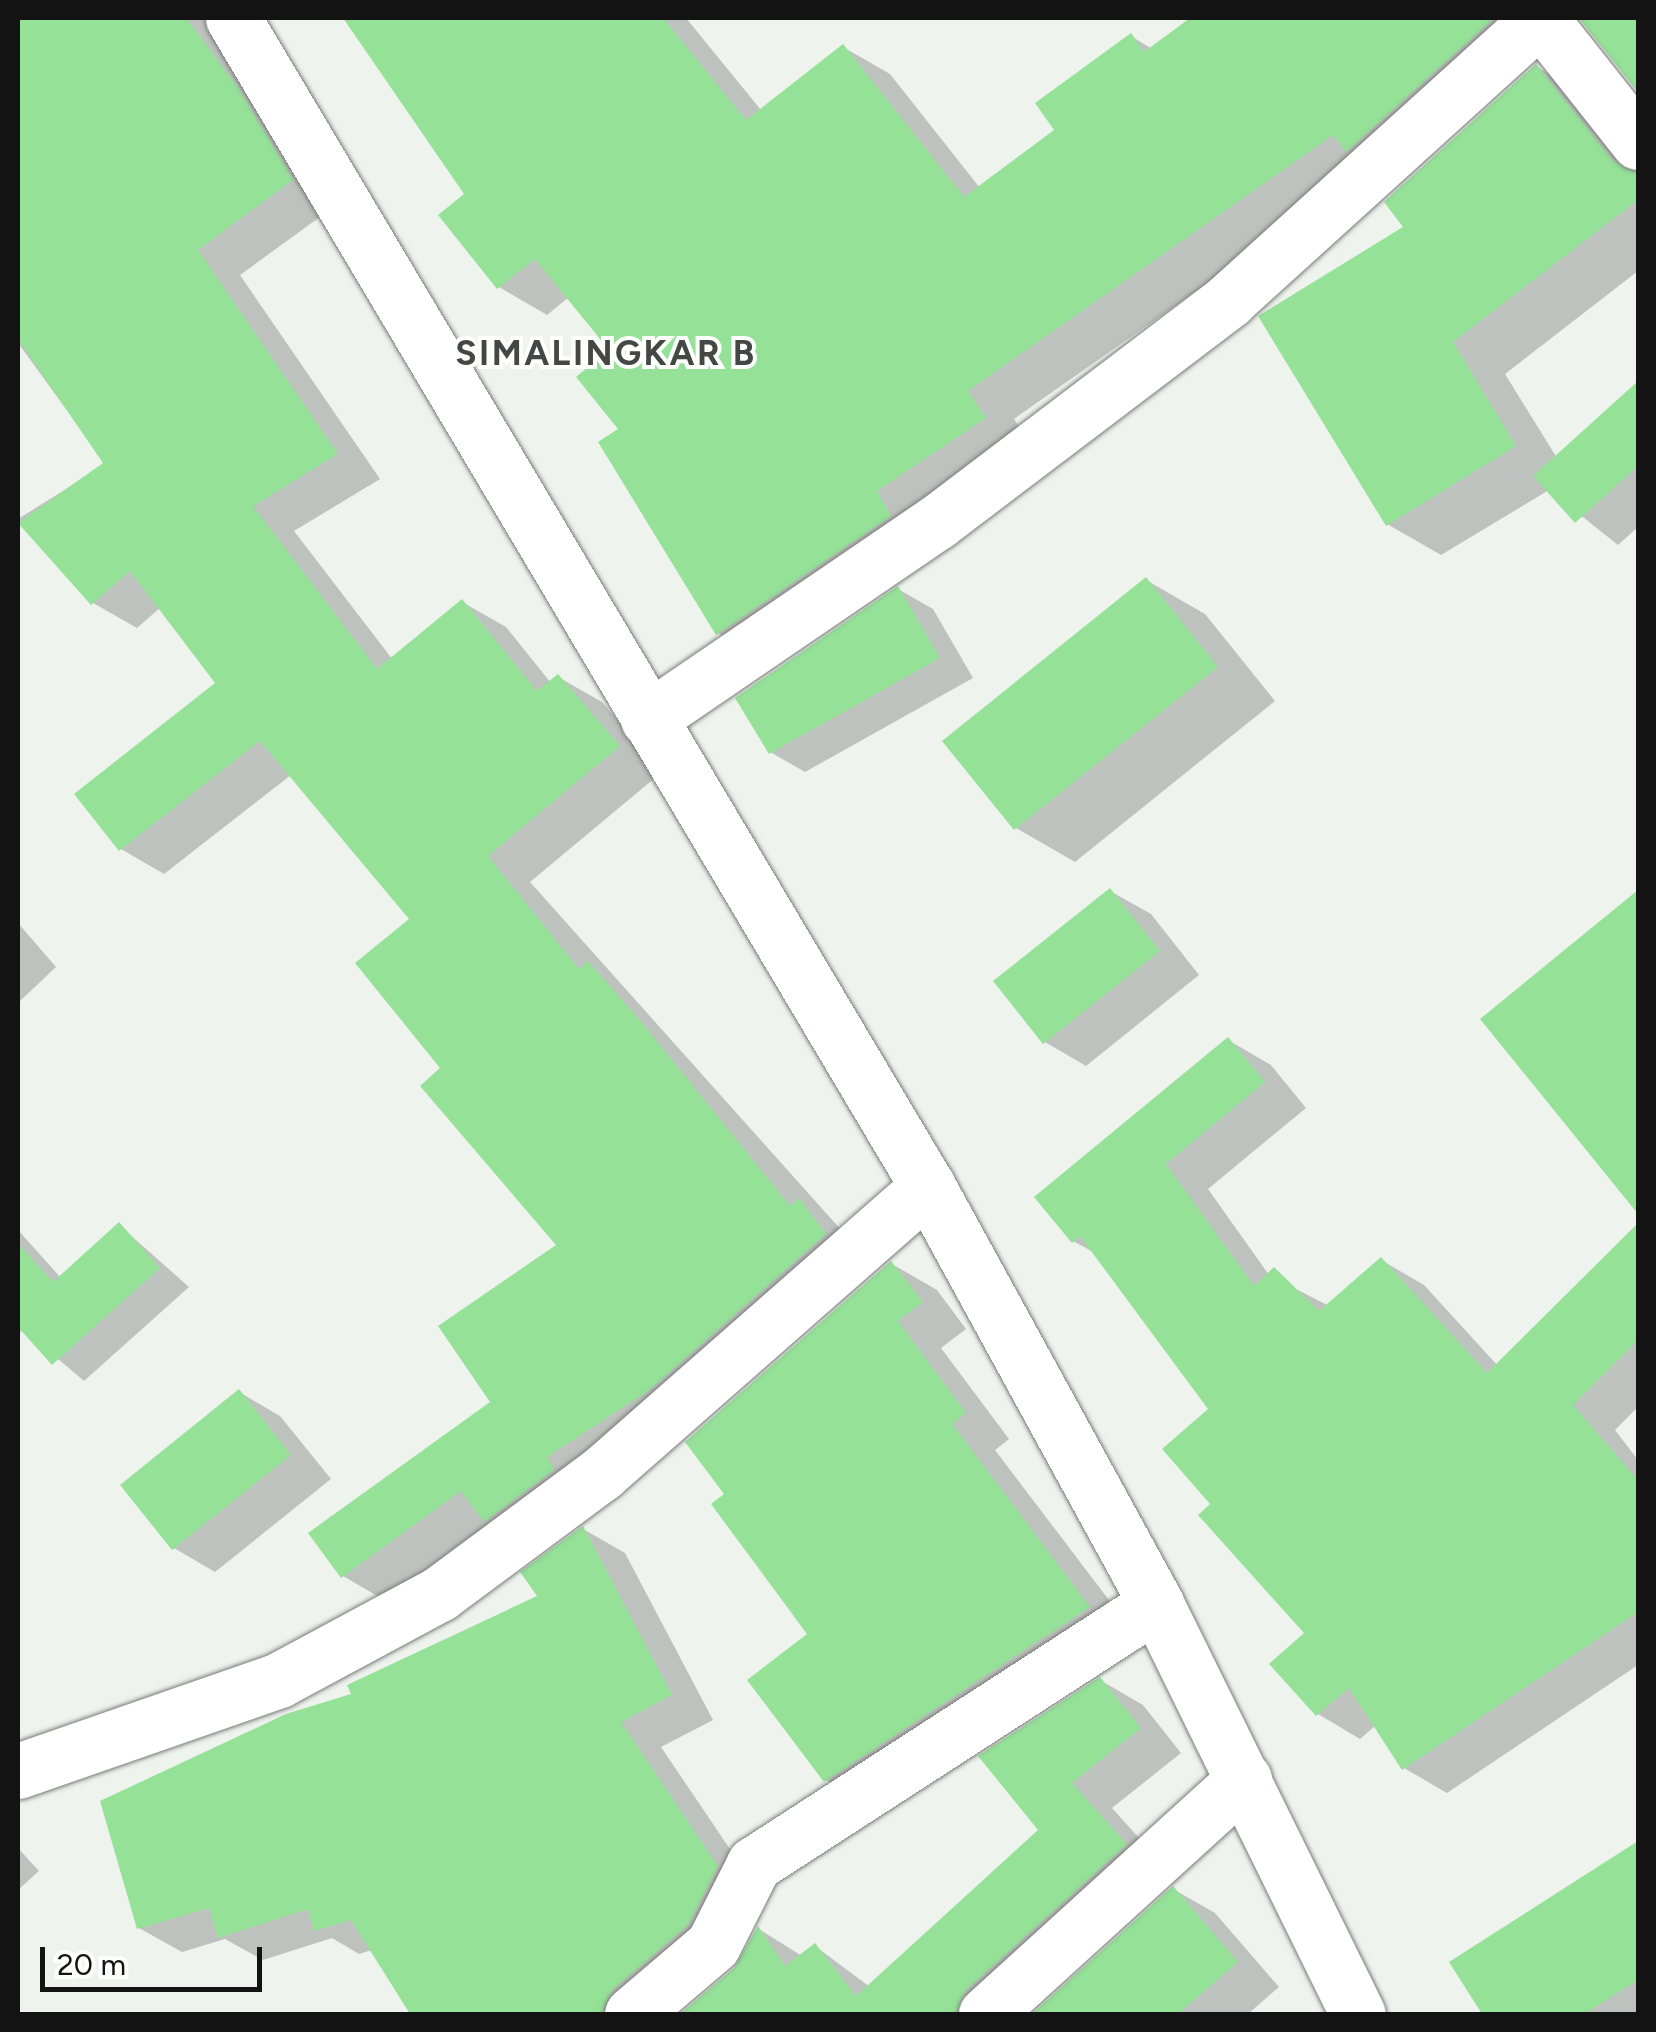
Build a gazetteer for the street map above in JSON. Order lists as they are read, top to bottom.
{
  "districts": ["SIMALINGKAR B"],
  "scale_bar": "20 m"
}
